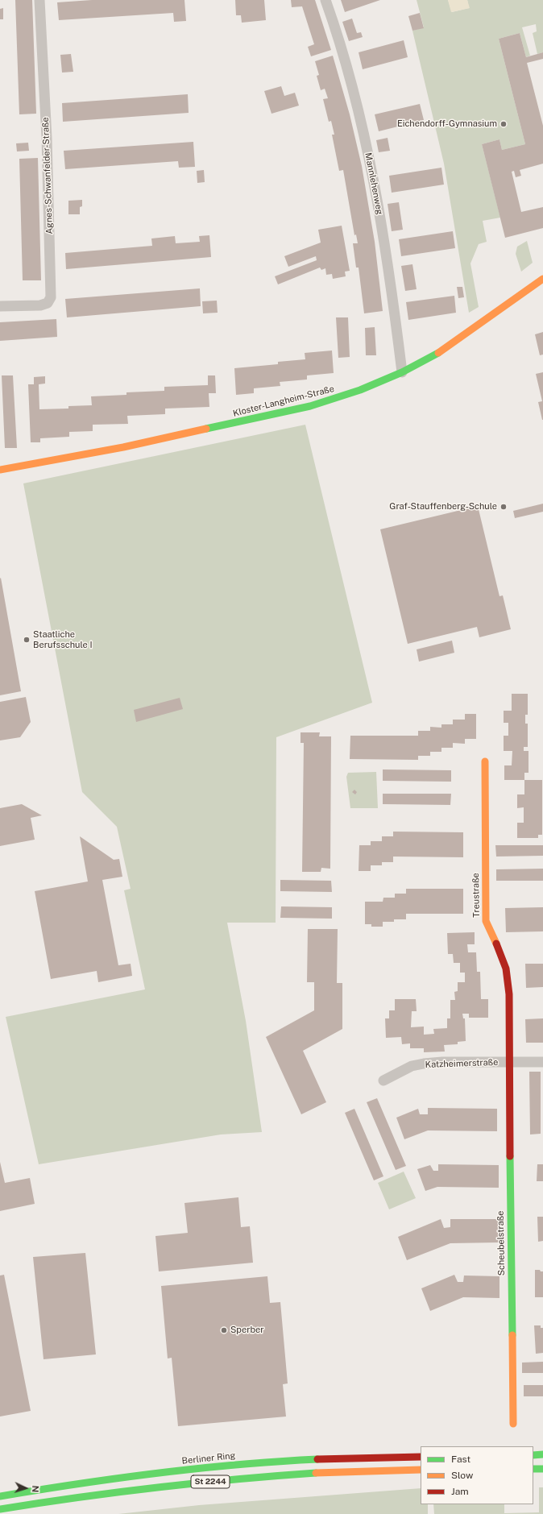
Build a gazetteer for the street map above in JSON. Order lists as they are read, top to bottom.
{
  "streets": {
    "street": [
      "Agnes-Schwanfelder-Straße",
      "Mannlehenweg",
      "Kloster-Langheim-Straße",
      "Treustraße",
      "Katzheimerstraße",
      "Scheubelstraße",
      "Berliner Ring",
      "St 2244"
    ]
  },
  "crossings": [
    ["Mannlehenweg", "Kloster-Langheim-Straße"],
    ["Treustraße", "Katzheimerstraße"],
    ["Treustraße", "Scheubelstraße"],
    ["Katzheimerstraße", "Scheubelstraße"]
  ],
  "places": [
    "Eichendorff-Gymnasium",
    "Graf-Stauffenberg-Schule",
    "Staatliche Berufsschule I",
    "Sperber"
  ],
  "legend": ["Fast", "Slow", "Jam"],
  "north": "right"
}
